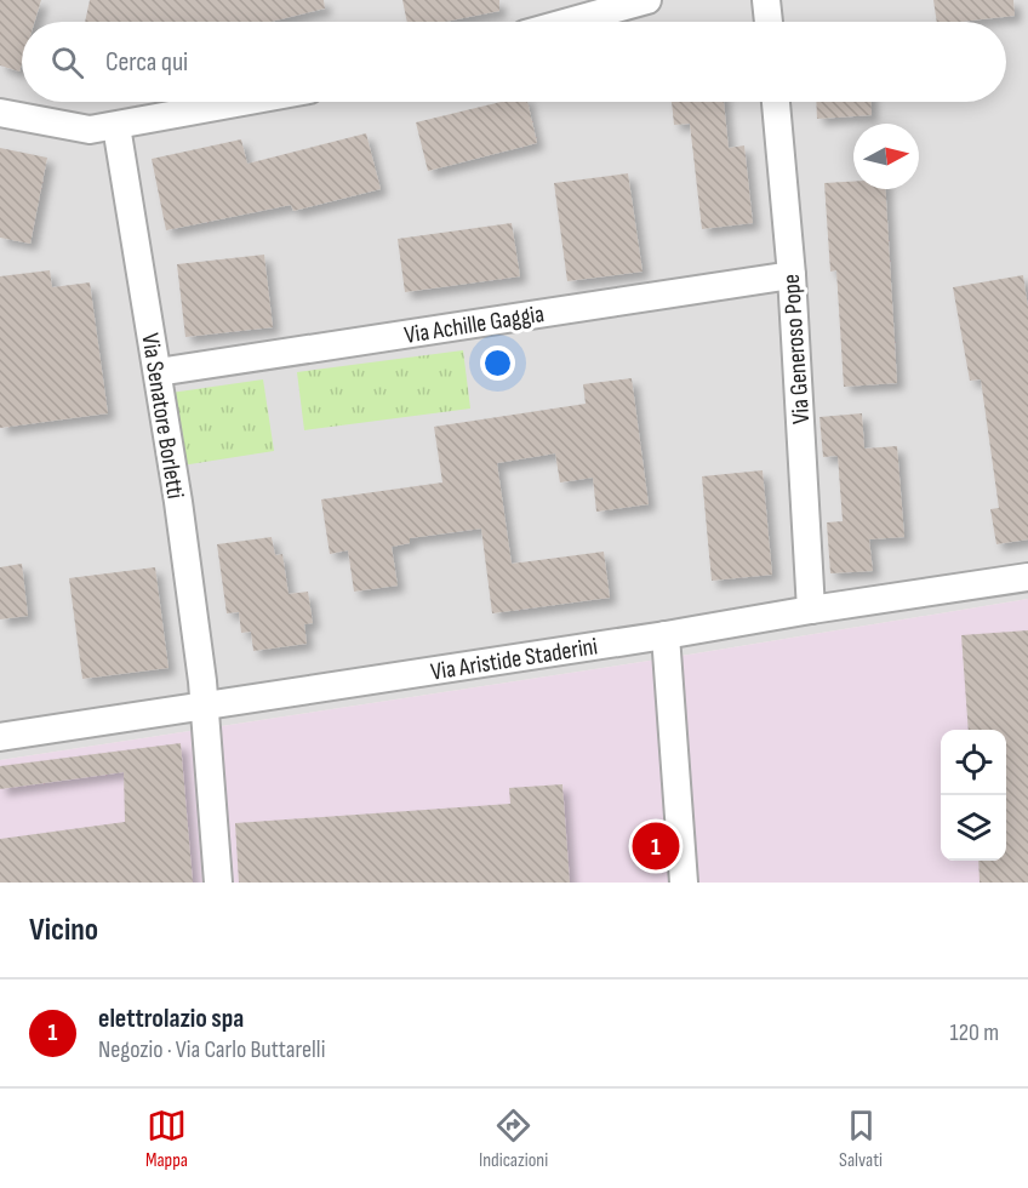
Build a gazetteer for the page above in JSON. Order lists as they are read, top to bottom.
{
  "streets": {
    "street": [
      "Via Achille Gaggia",
      "Via Generoso Pope",
      "Via Senatore Borletti",
      "Via Aristide Staderini"
    ]
  },
  "crossings": [
    ["Via Achille Gaggia", "Via Generoso Pope"],
    ["Via Achille Gaggia", "Via Senatore Borletti"],
    ["Via Generoso Pope", "Via Aristide Staderini"],
    ["Via Senatore Borletti", "Via Aristide Staderini"]
  ],
  "north": "right",
  "page": {
    "search": "Cerca qui",
    "pins": "1",
    "heading": "Vicino",
    "list": [
      {
        "mark": "1",
        "name": "elettrolazio spa",
        "note": "Negozio · Via Carlo Buttarelli",
        "value": "120 m"
      }
    ],
    "nav": ["Mappa", "Indicazioni", "Salvati"]
  }
}
